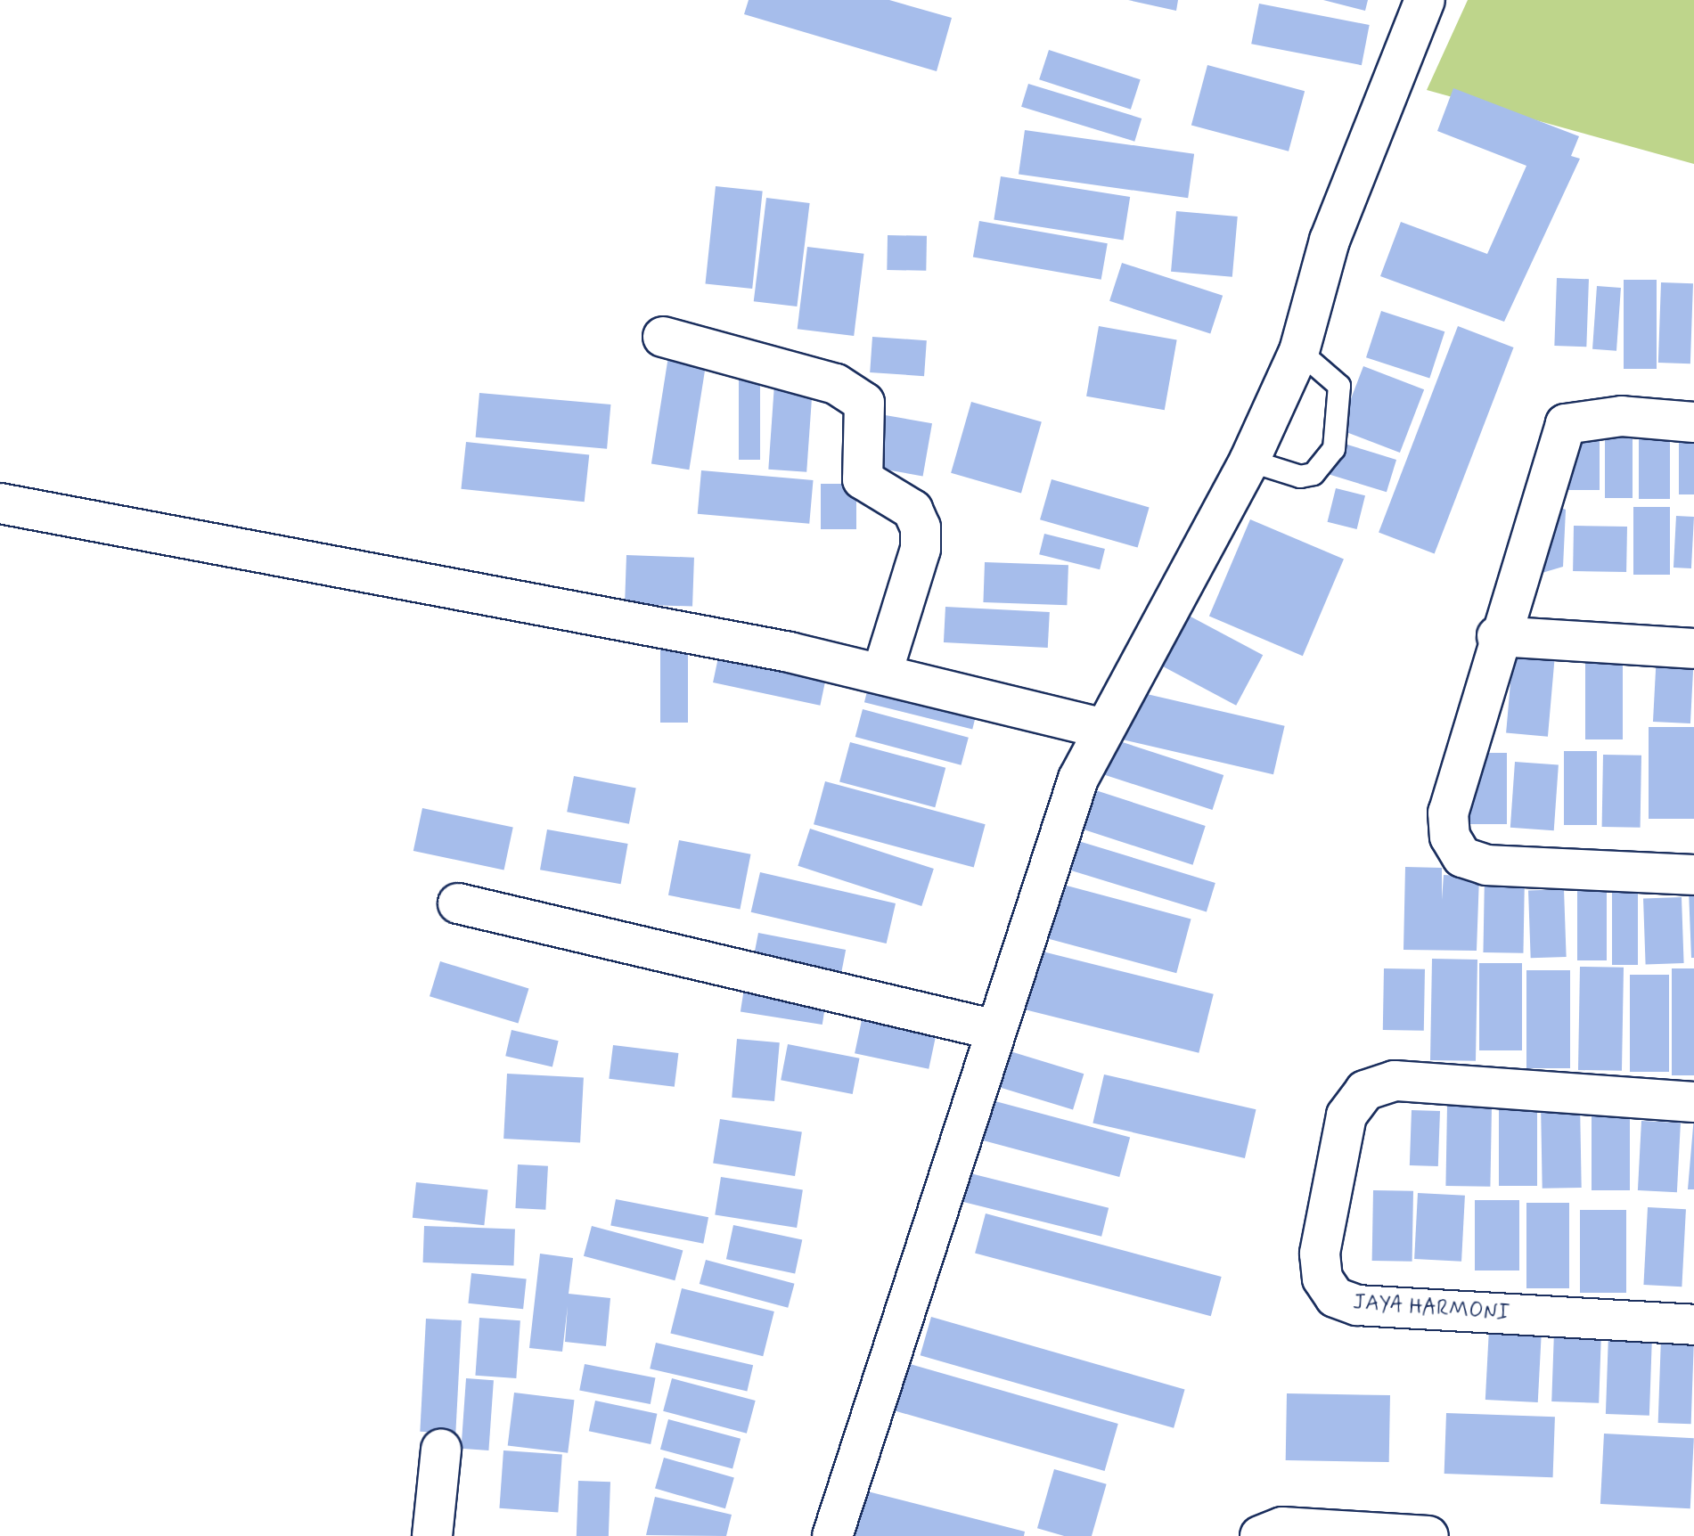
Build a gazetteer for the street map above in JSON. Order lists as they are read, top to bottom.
{
  "streets": {
    "street": ["JAYA HARMONI"]
  }
}
